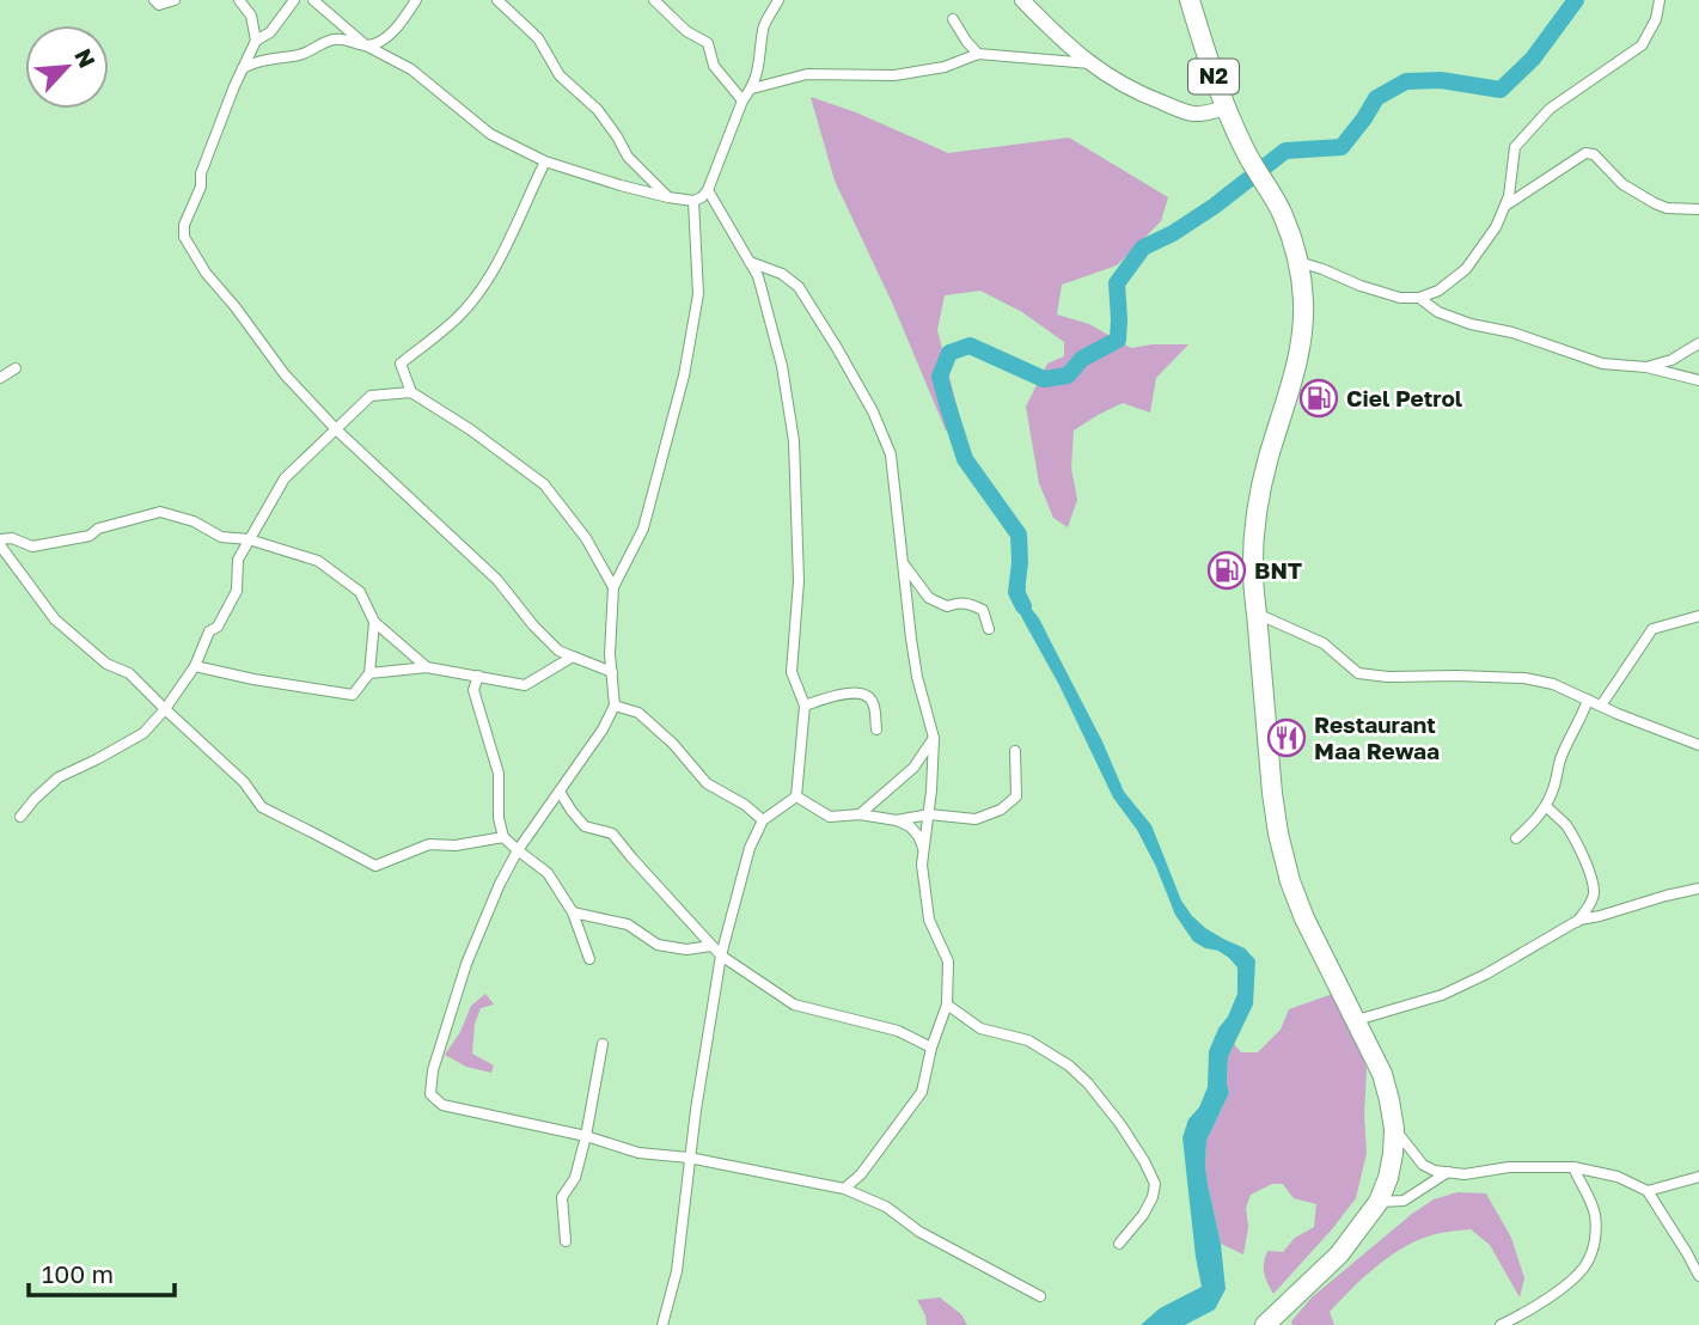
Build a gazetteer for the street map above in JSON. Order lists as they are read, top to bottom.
{
  "streets": {
    "highway": ["N2"]
  },
  "places": {
    "fuel station": ["Ciel Petrol", "BNT"],
    "restaurant": ["Restaurant Maa Rewaa"]
  },
  "scale_bar": "100 m",
  "north": "top right"
}
